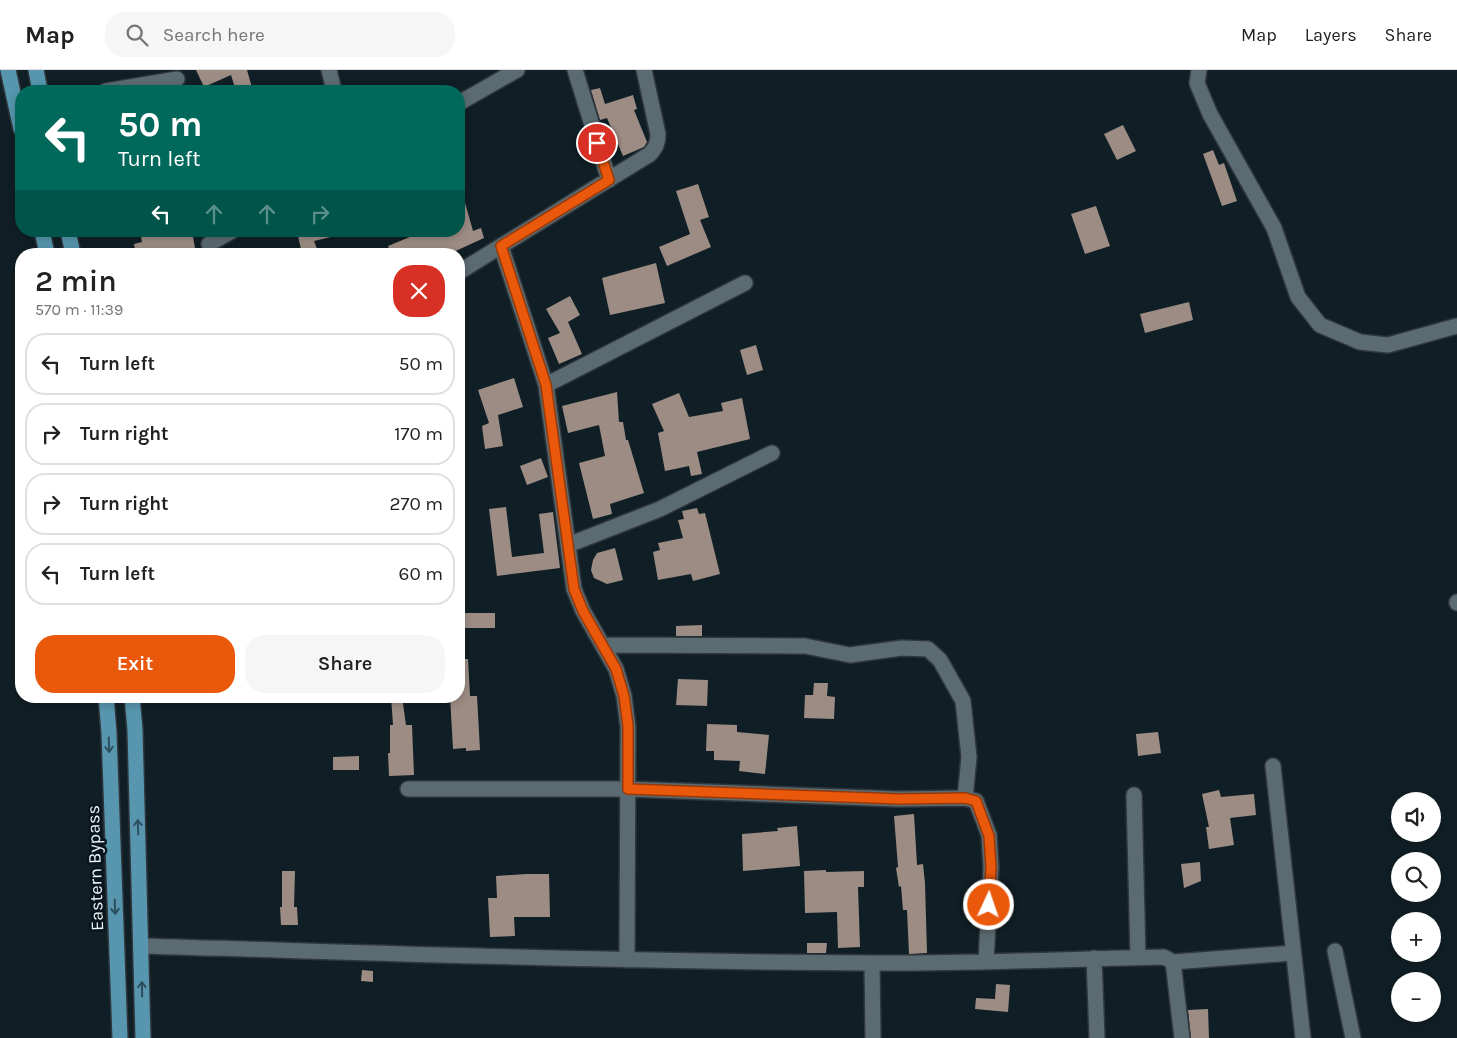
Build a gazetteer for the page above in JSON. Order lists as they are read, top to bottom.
{
  "streets": {
    "main road": ["Eastern Bypass"]
  },
  "page": {
    "header": "Map",
    "search": "Search here",
    "nav": ["Map", "Layers", "Share"],
    "turn": ["50 m", "Turn left"],
    "heading": ["2 min", "570 m · 11:39"],
    "list": [
      {
        "name": "Turn left",
        "value": "50 m"
      },
      {
        "name": "Turn right",
        "value": "170 m"
      },
      {
        "name": "Turn right",
        "value": "270 m"
      },
      {
        "name": "Turn left",
        "value": "60 m"
      }
    ],
    "buttons": ["Exit", "Share"],
    "map_buttons": ["+", "−"]
  }
}
